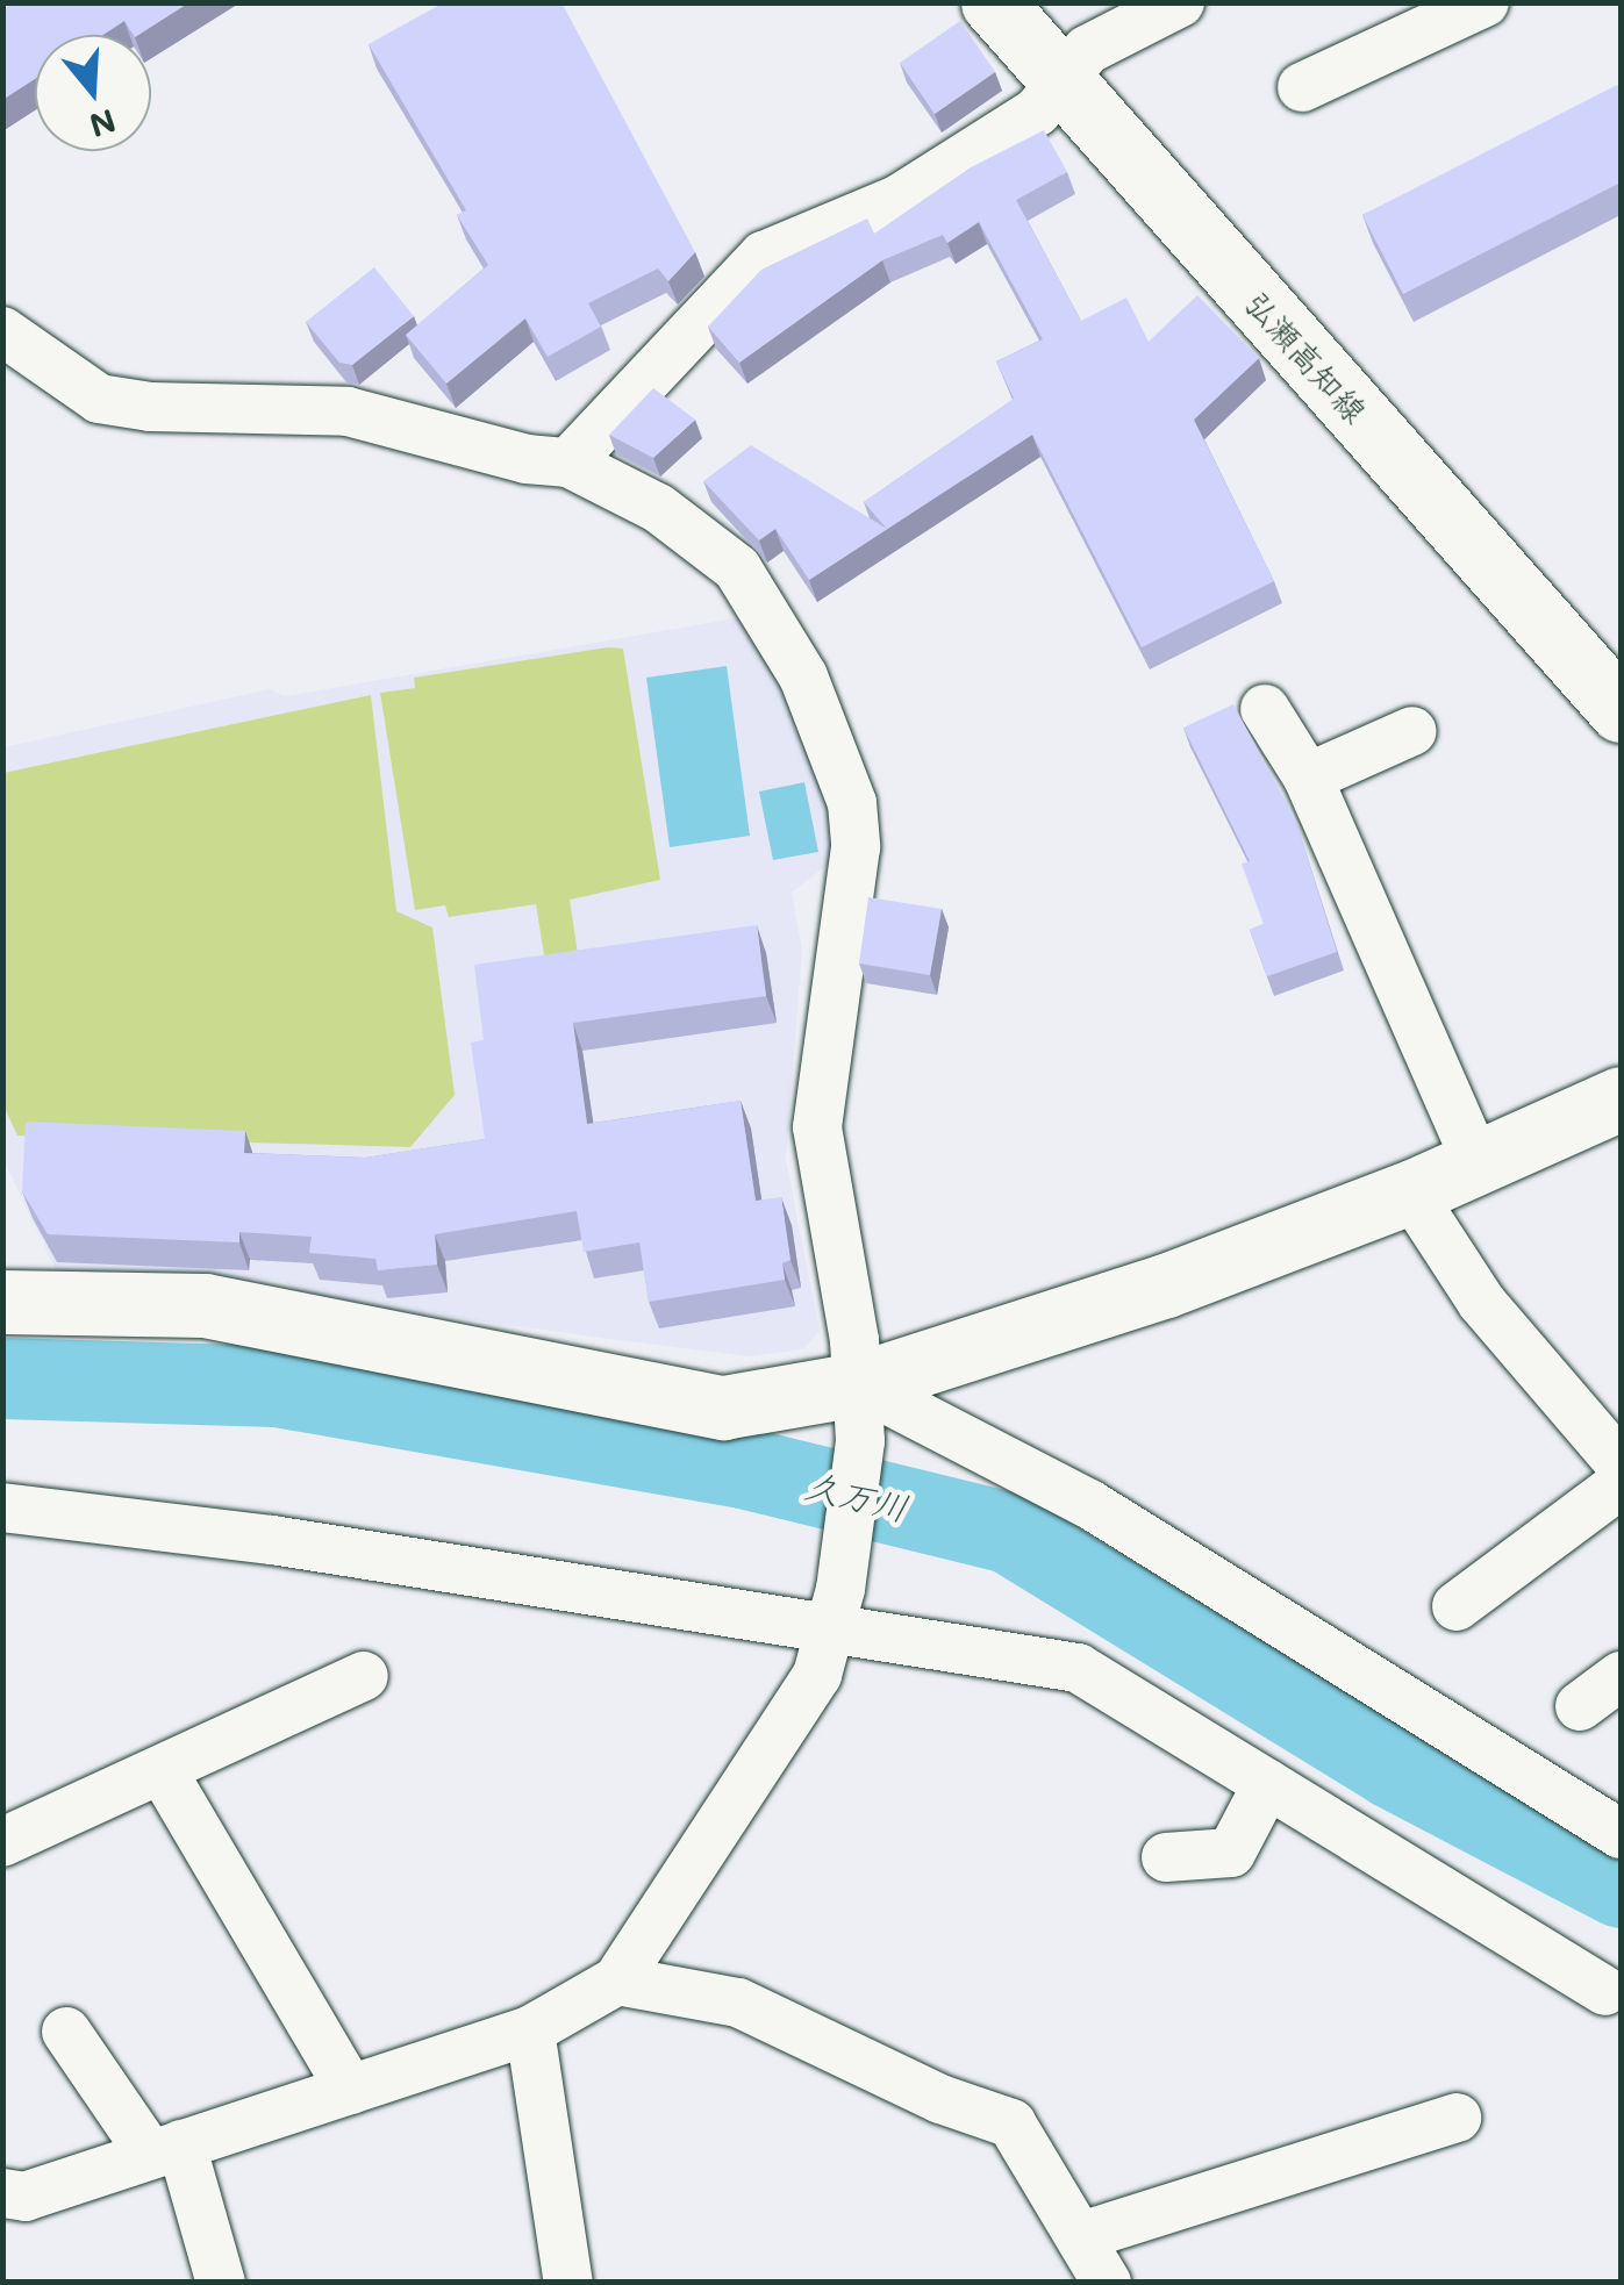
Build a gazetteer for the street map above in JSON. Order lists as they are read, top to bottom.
{
  "streets": {
    "street": ["弘瀬高知線"]
  },
  "water": ["久万川"],
  "north": "bottom"
}
